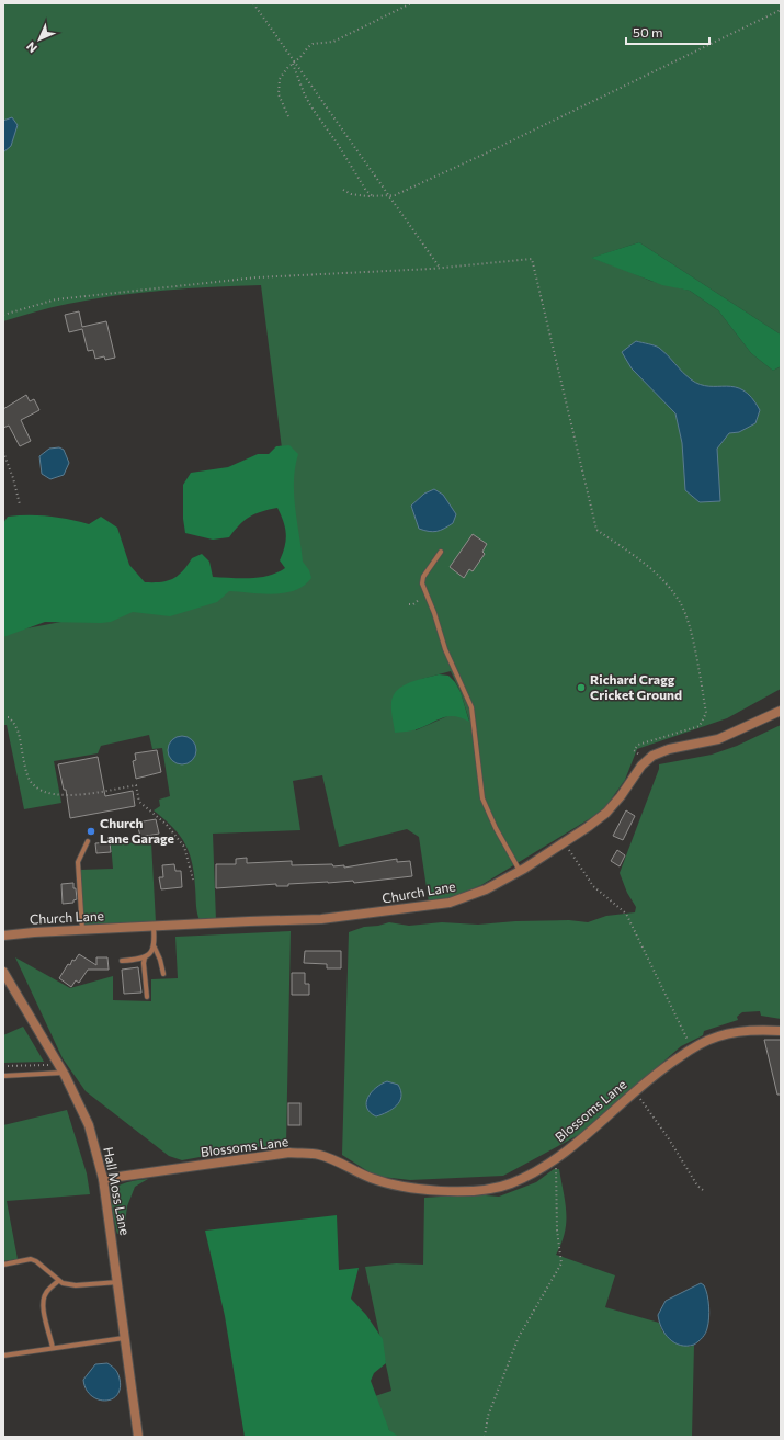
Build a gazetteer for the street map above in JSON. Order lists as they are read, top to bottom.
{
  "streets": {
    "street": ["Church Lane", "Blossoms Lane", "Hall Moss Lane"]
  },
  "crossings": [
    ["Blossoms Lane", "Hall Moss Lane"]
  ],
  "places": ["Richard Cragg Cricket Ground", "Church Lane Garage"],
  "scale_bar": "50 m",
  "north": "bottom left"
}
